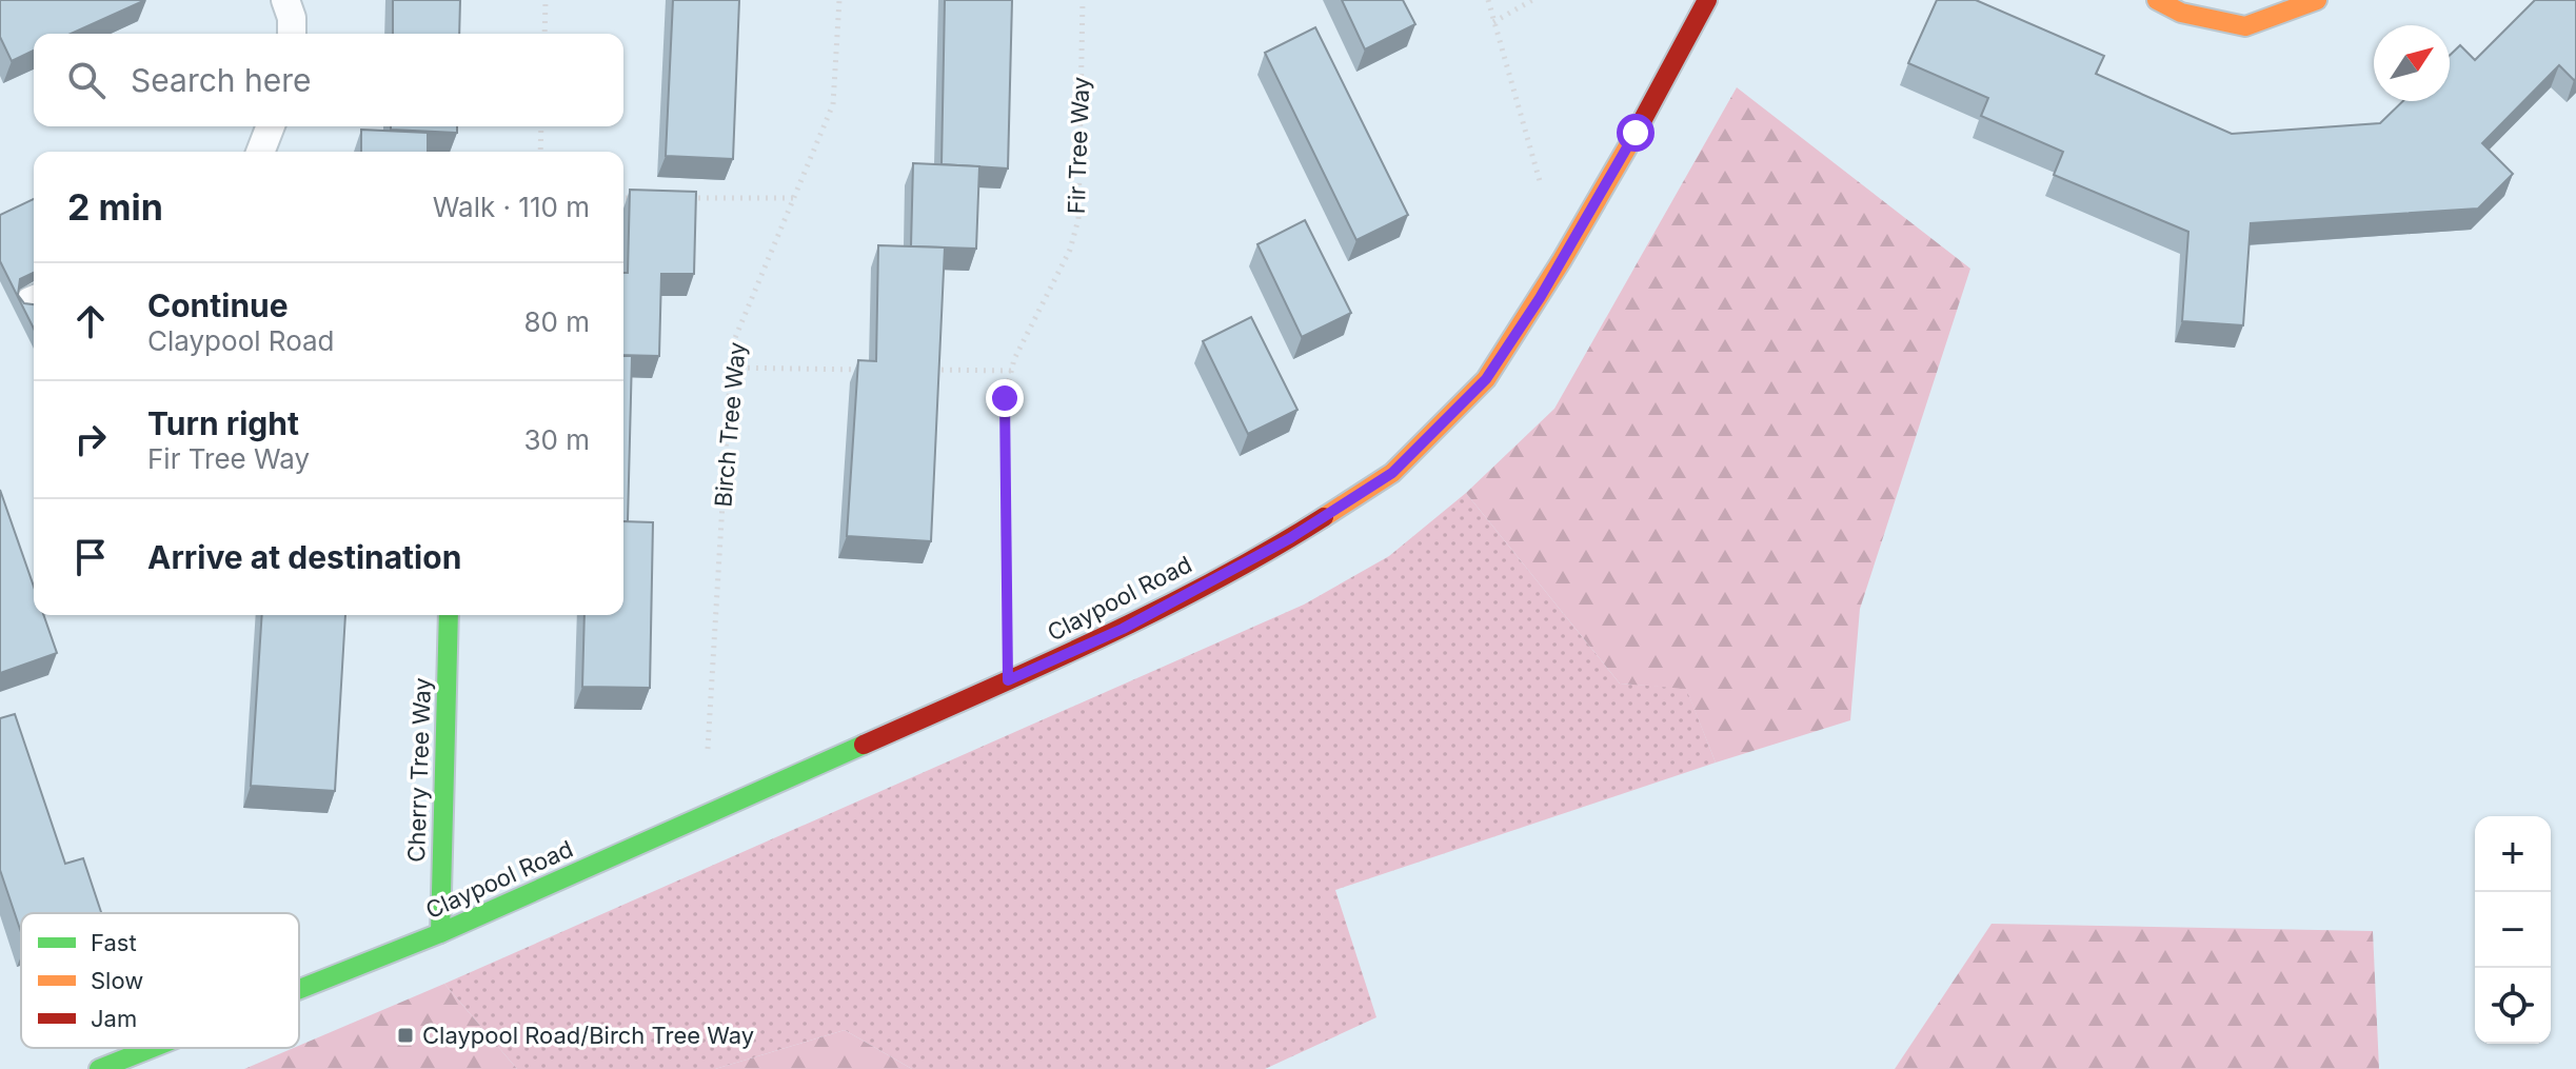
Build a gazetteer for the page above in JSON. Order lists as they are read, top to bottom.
{
  "streets": {
    "street": ["Claypool Road", "Cherry Tree Way"],
    "path": ["Fir Tree Way", "Birch Tree Way"]
  },
  "crossings": [
    ["Fir Tree Way", "Claypool Road"],
    ["Birch Tree Way", "Claypool Road"],
    ["Claypool Road", "Cherry Tree Way"]
  ],
  "places": {
    "transit": ["Claypool Road/Birch Tree Way"]
  },
  "legend": ["Fast", "Slow", "Jam"],
  "north": "top right",
  "page": {
    "search": "Search here",
    "heading": ["2 min", "Walk · 110 m"],
    "list": [
      ["Continue", "Claypool Road", "80 m"],
      ["Turn right", "Fir Tree Way", "30 m"],
      "Arrive at destination"
    ],
    "map_buttons": ["+", "−"]
  }
}
